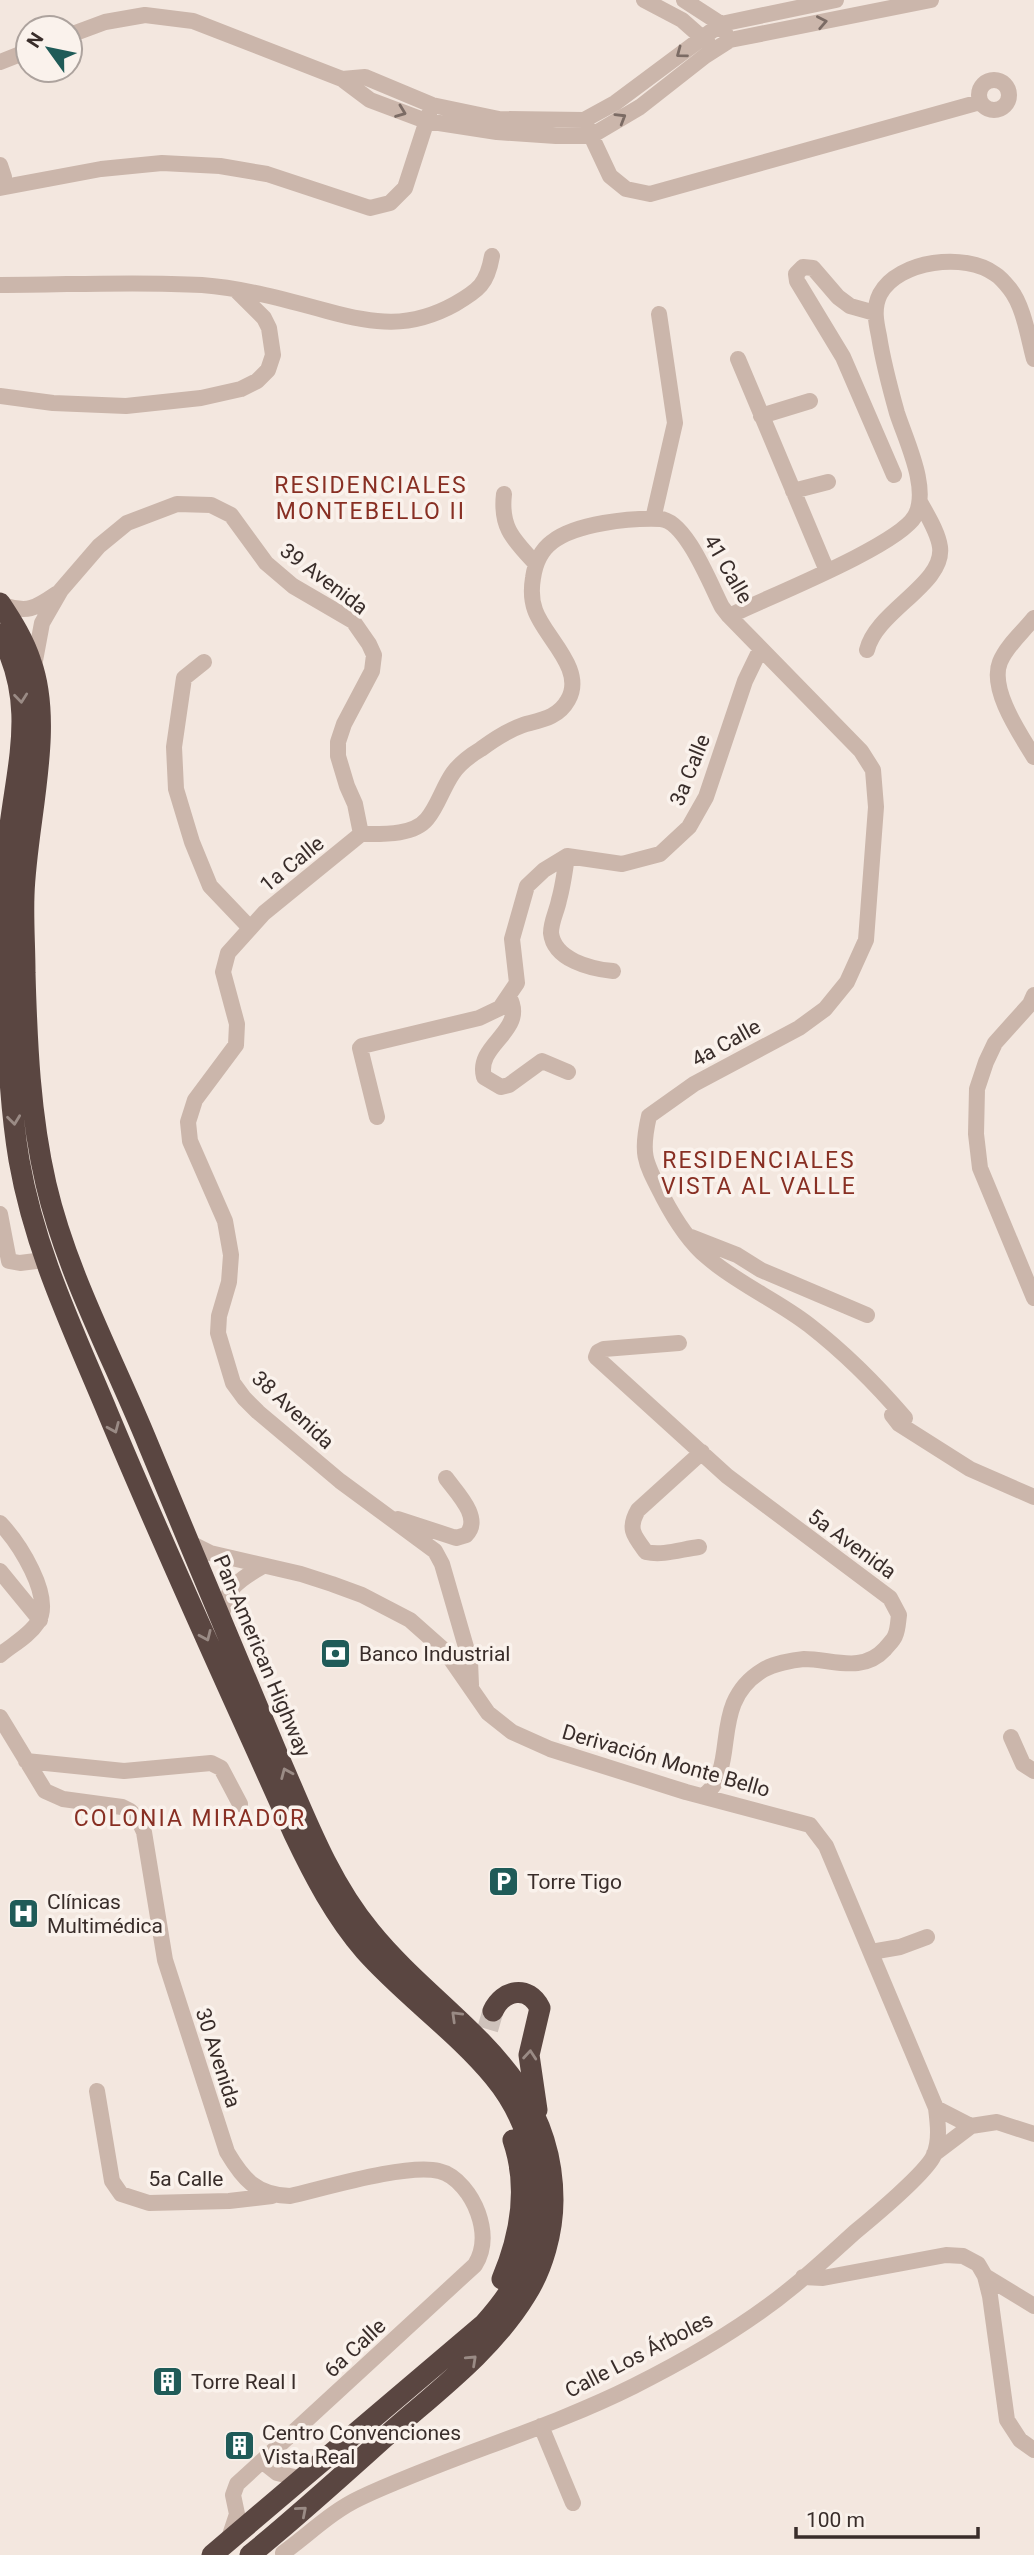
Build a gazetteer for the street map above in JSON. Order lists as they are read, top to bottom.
{
  "streets": {
    "highway": ["Pan-American Highway"],
    "street": [
      "41 Calle",
      "39 Avenida",
      "3a Calle",
      "1a Calle",
      "4a Calle",
      "38 Avenida",
      "5a Avenida",
      "Derivación Monte Bello",
      "30 Avenida",
      "5a Calle",
      "6a Calle",
      "Calle Los Árboles"
    ]
  },
  "crossings": [
    ["41 Calle", "3a Calle"],
    ["41 Calle", "4a Calle"],
    ["39 Avenida", "1a Calle"],
    ["39 Avenida", "Pan-American Highway"],
    ["3a Calle", "4a Calle"],
    ["1a Calle", "38 Avenida"],
    ["38 Avenida", "Derivación Monte Bello"],
    ["5a Avenida", "Derivación Monte Bello"],
    ["Pan-American Highway", "Derivación Monte Bello"],
    ["Pan-American Highway", "6a Calle"],
    ["Pan-American Highway", "Calle Los Árboles"],
    ["30 Avenida", "5a Calle"],
    ["30 Avenida", "6a Calle"],
    ["5a Calle", "6a Calle"]
  ],
  "districts": ["RESIDENCIALES MONTEBELLO II", "RESIDENCIALES VISTA AL VALLE", "COLONIA MIRADOR"],
  "places": {
    "bank": ["Banco Industrial"],
    "parking": ["Torre Tigo"],
    "hospital": ["Clínicas Multimédica"],
    "building": ["Torre Real I", "Centro Convenciones Vista Real"]
  },
  "scale_bar": "100 m",
  "north": "top left"
}
